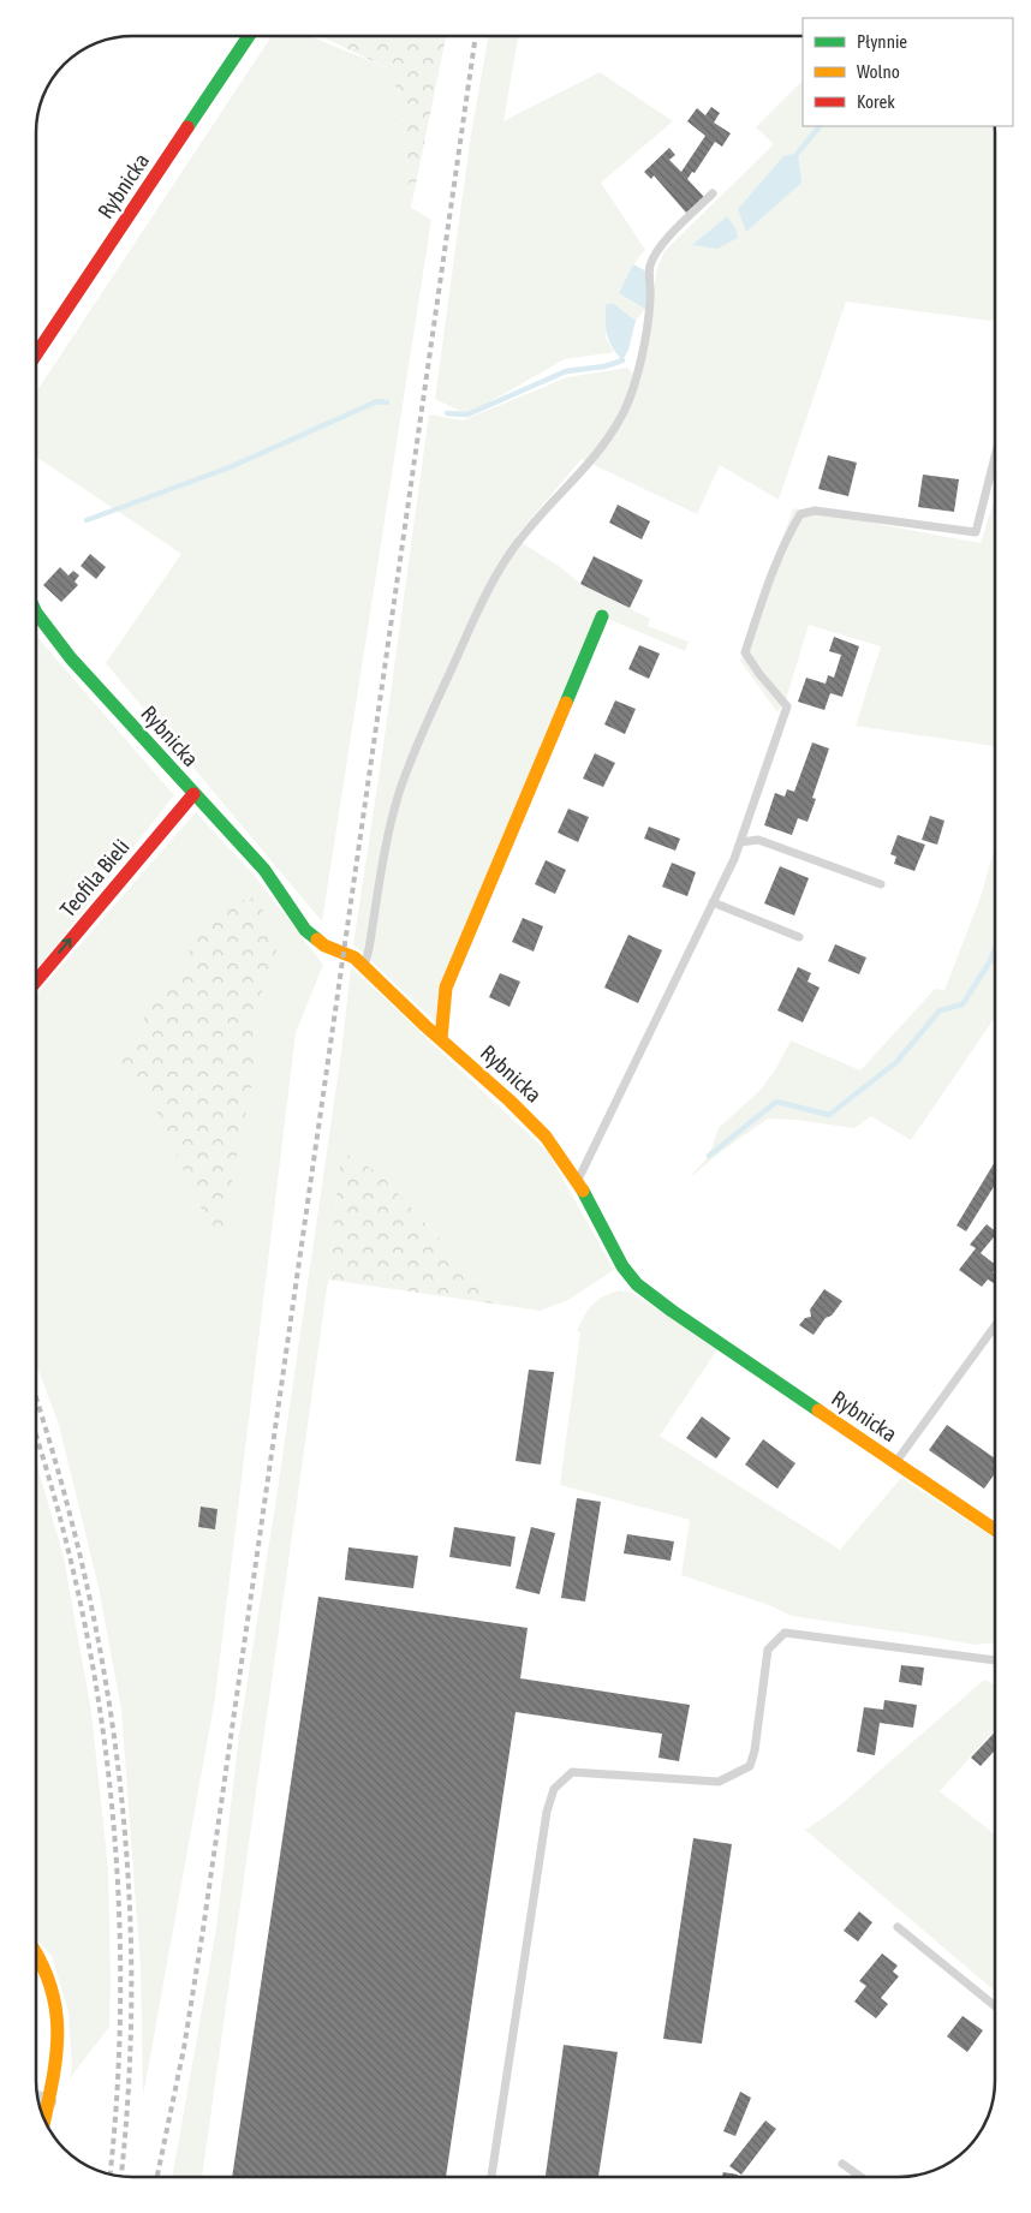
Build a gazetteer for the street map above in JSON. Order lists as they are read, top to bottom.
{
  "streets": {
    "street": ["Rybnicka", "Teofila Bieli"]
  },
  "crossings": [
    ["Rybnicka", "Teofila Bieli"]
  ],
  "one_way": ["Teofila Bieli"],
  "legend": ["Płynnie", "Wolno", "Korek"]
}
